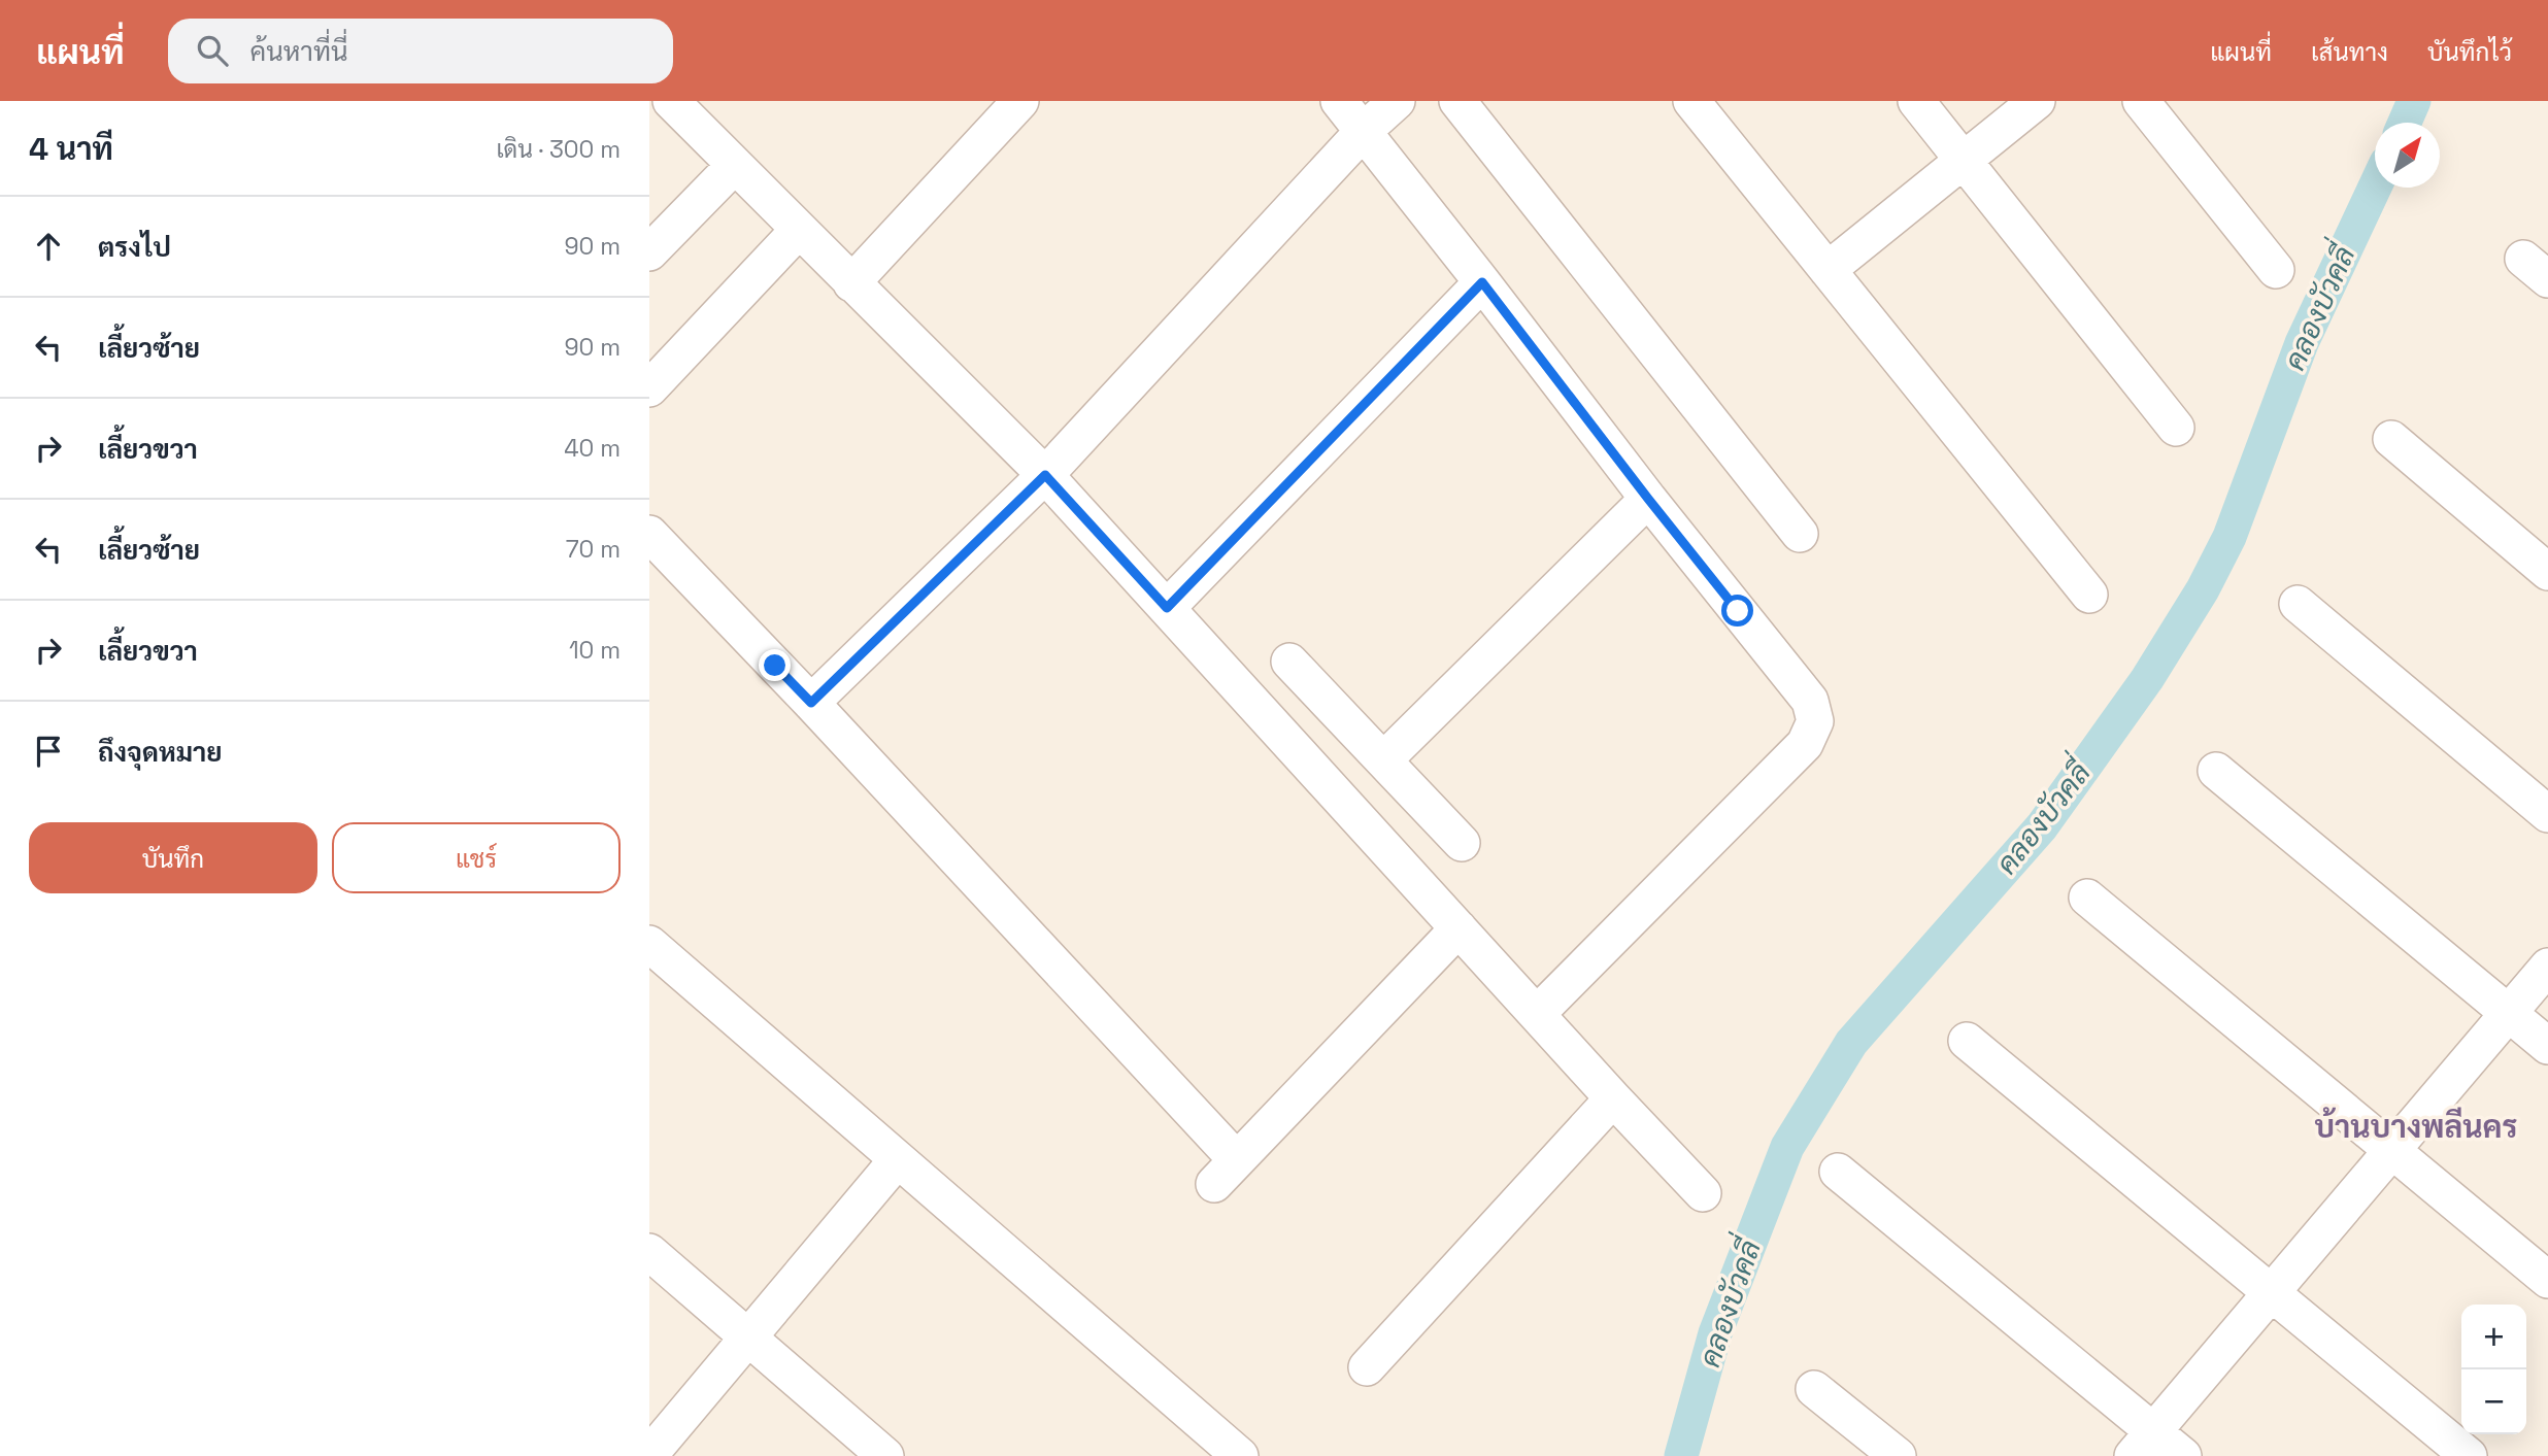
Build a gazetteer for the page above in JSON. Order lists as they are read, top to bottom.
{
  "districts": ["บ้านบางพลีนคร"],
  "water": ["คลองบัวคลี่"],
  "north": "top right",
  "page": {
    "header": "แผนที่",
    "search": "ค้นหาที่นี่",
    "nav": ["แผนที่", "เส้นทาง", "บันทึกไว้"],
    "heading": ["4 นาที", "เดิน · 300 m"],
    "list": [
      ["ตรงไป", "90 m"],
      ["เลี้ยวซ้าย", "90 m"],
      ["เลี้ยวขวา", "40 m"],
      ["เลี้ยวซ้าย", "70 m"],
      ["เลี้ยวขวา", "10 m"],
      "ถึงจุดหมาย"
    ],
    "buttons": ["บันทึก", "แชร์"],
    "map_buttons": ["+", "−"]
  }
}
